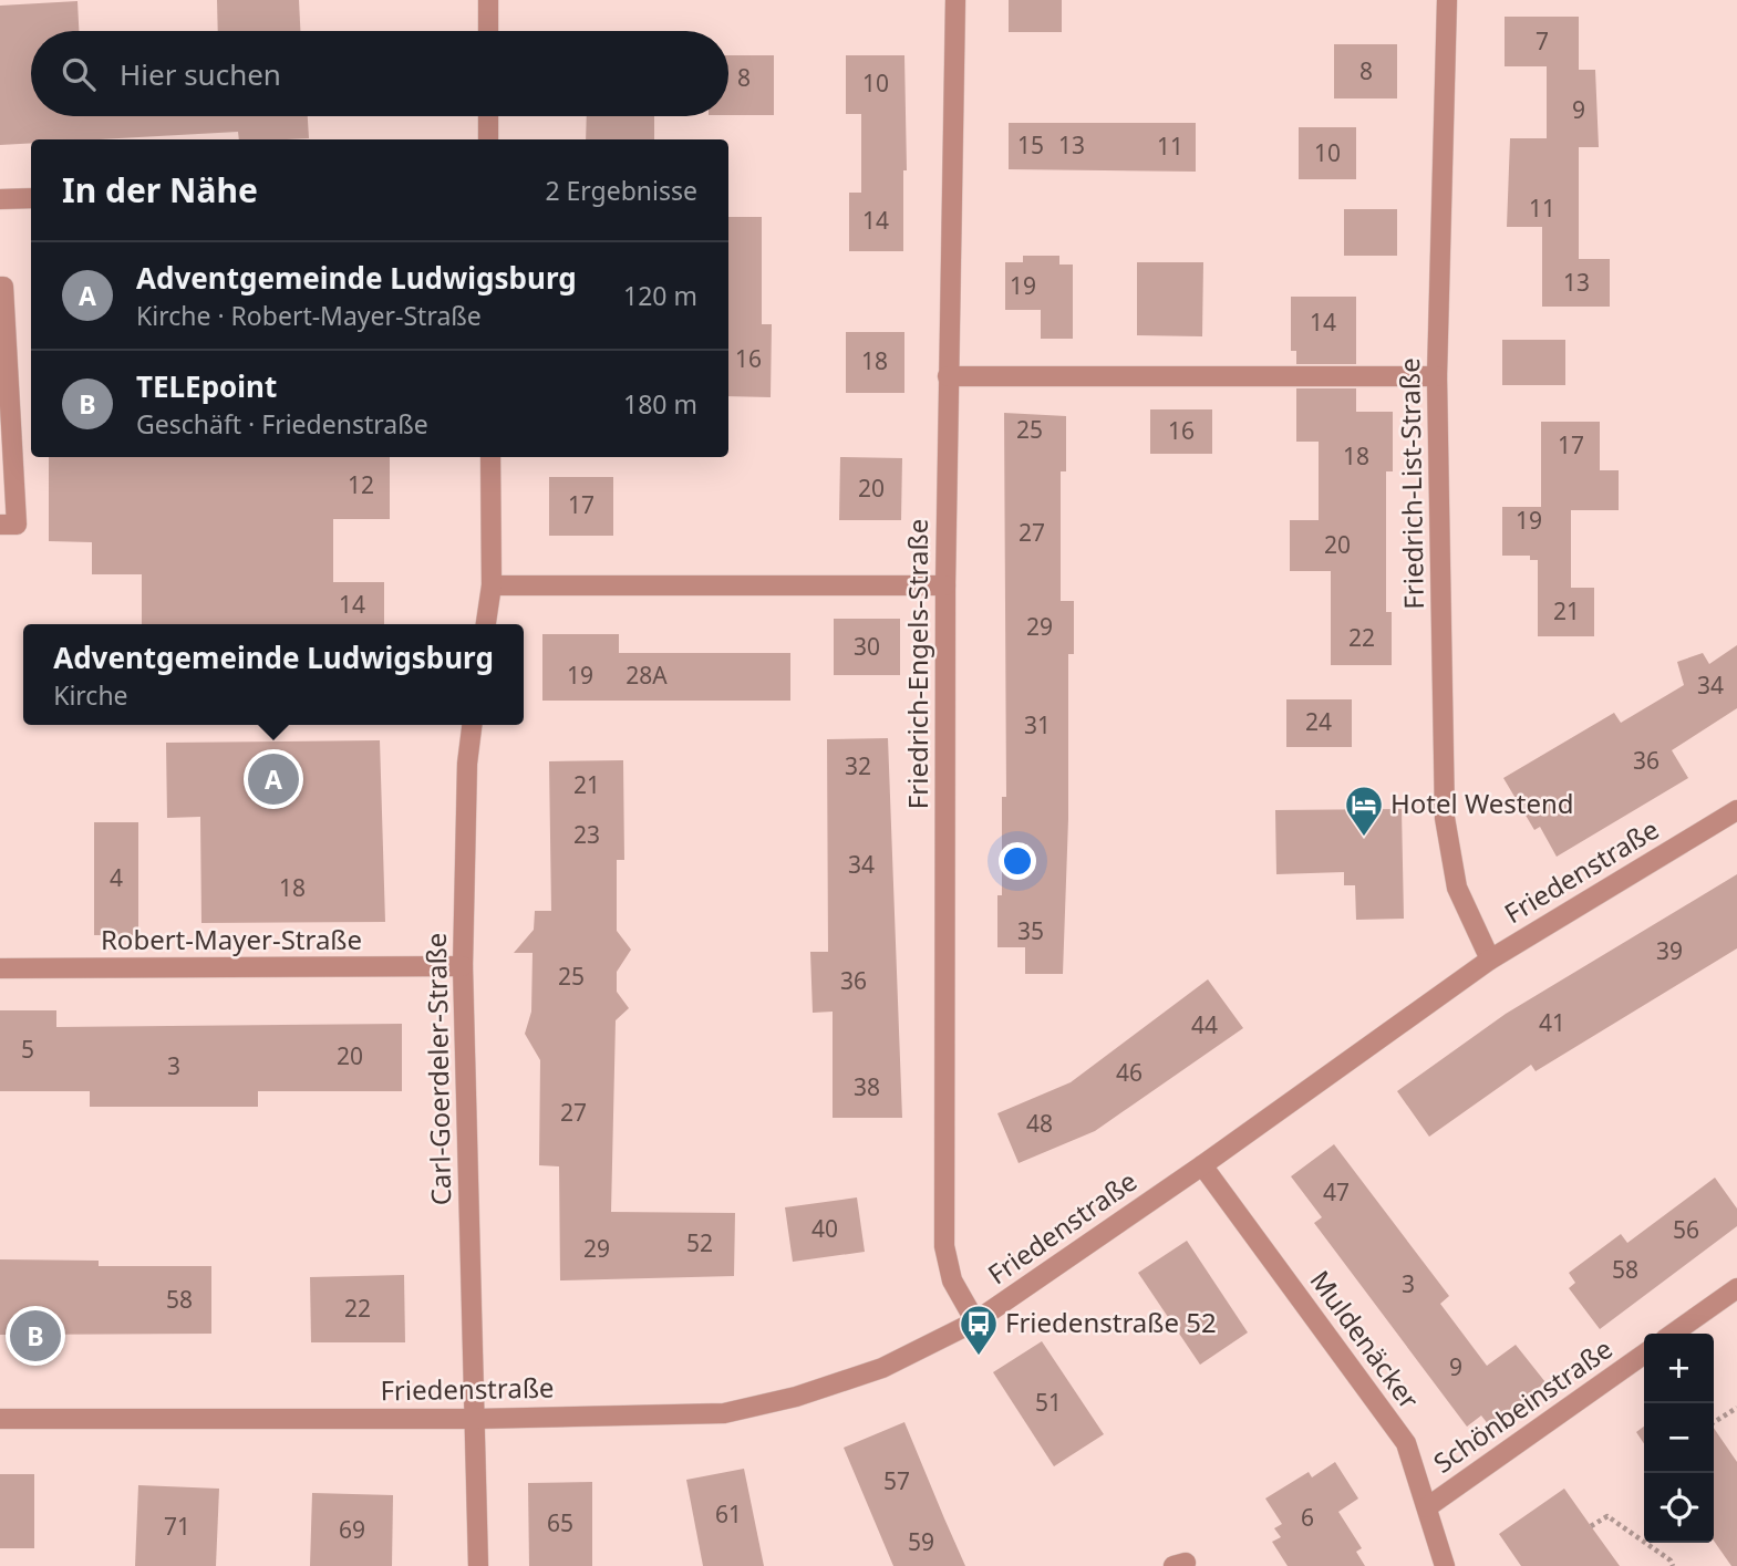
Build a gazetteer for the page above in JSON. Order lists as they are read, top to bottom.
{
  "streets": {
    "street": [
      "Friedrich-List-Straße",
      "Friedrich-Engels-Straße",
      "Friedenstraße",
      "Robert-Mayer-Straße",
      "Carl-Goerdeler-Straße",
      "Muldenäcker",
      "Schönbeinstraße"
    ]
  },
  "crossings": [
    ["Friedrich-List-Straße", "Friedenstraße"],
    ["Friedrich-Engels-Straße", "Friedenstraße"],
    ["Friedenstraße", "Carl-Goerdeler-Straße"],
    ["Friedenstraße", "Muldenäcker"],
    ["Robert-Mayer-Straße", "Carl-Goerdeler-Straße"],
    ["Muldenäcker", "Schönbeinstraße"]
  ],
  "places": {
    "hotel": ["Hotel Westend"],
    "bus stop": ["Friedenstraße 52"]
  },
  "house_numbers": [
    "7",
    "8",
    "8",
    "10",
    "9",
    "15",
    "13",
    "11",
    "10",
    "11",
    "14",
    "13",
    "19",
    "14",
    "16",
    "18",
    "25",
    "16",
    "17",
    "18",
    "12",
    "20",
    "17",
    "19",
    "27",
    "20",
    "14",
    "21",
    "29",
    "22",
    "30",
    "19",
    "28A",
    "34",
    "24",
    "31",
    "36",
    "32",
    "21",
    "23",
    "34",
    "4",
    "18",
    "35",
    "39",
    "25",
    "36",
    "41",
    "44",
    "5",
    "20",
    "3",
    "46",
    "38",
    "27",
    "48",
    "47",
    "40",
    "56",
    "52",
    "29",
    "58",
    "3",
    "58",
    "22",
    "9",
    "51",
    "57",
    "61",
    "6",
    "65",
    "71",
    "69",
    "59"
  ],
  "page": {
    "search": "Hier suchen",
    "heading": ["In der Nähe", "2 Ergebnisse"],
    "list": [
      {
        "mark": "A",
        "name": "Adventgemeinde Ludwigsburg",
        "note": "Kirche · Robert-Mayer-Straße",
        "value": "120 m"
      },
      {
        "mark": "B",
        "name": "TELEpoint",
        "note": "Geschäft · Friedenstraße",
        "value": "180 m"
      }
    ],
    "popup": ["Adventgemeinde Ludwigsburg", "Kirche"],
    "pins": ["A", "B"],
    "map_buttons": ["+", "−"]
  }
}
